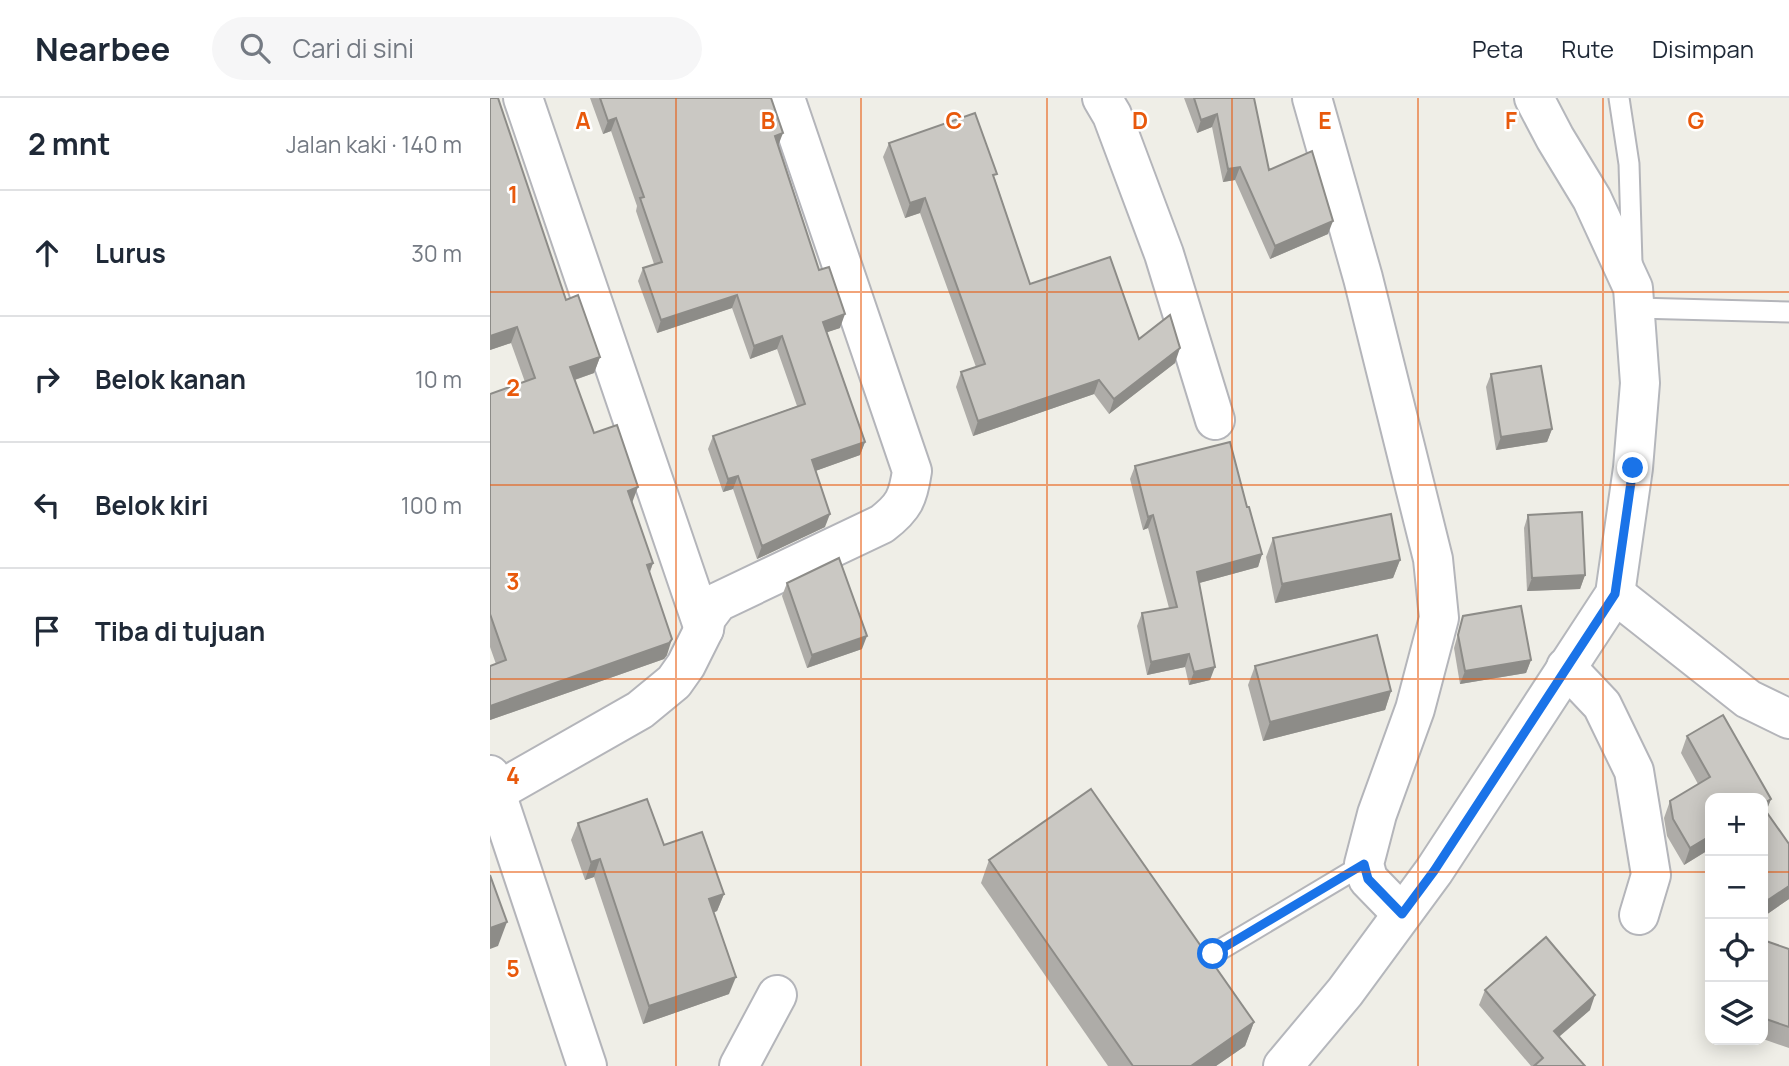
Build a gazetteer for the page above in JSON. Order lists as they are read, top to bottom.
{
  "page": {
    "header": "Nearbee",
    "search": "Cari di sini",
    "nav": ["Peta", "Rute", "Disimpan"],
    "heading": ["2 mnt", "Jalan kaki · 140 m"],
    "list": [
      ["Lurus", "30 m"],
      ["Belok kanan", "10 m"],
      ["Belok kiri", "100 m"],
      "Tiba di tujuan"
    ],
    "map_buttons": ["+", "−"]
  },
  "grid": {
    "columns": [
      "A",
      "B",
      "C",
      "D",
      "E",
      "F",
      "G"
    ],
    "rows": [
      "1",
      "2",
      "3",
      "4",
      "5"
    ]
  }
}
